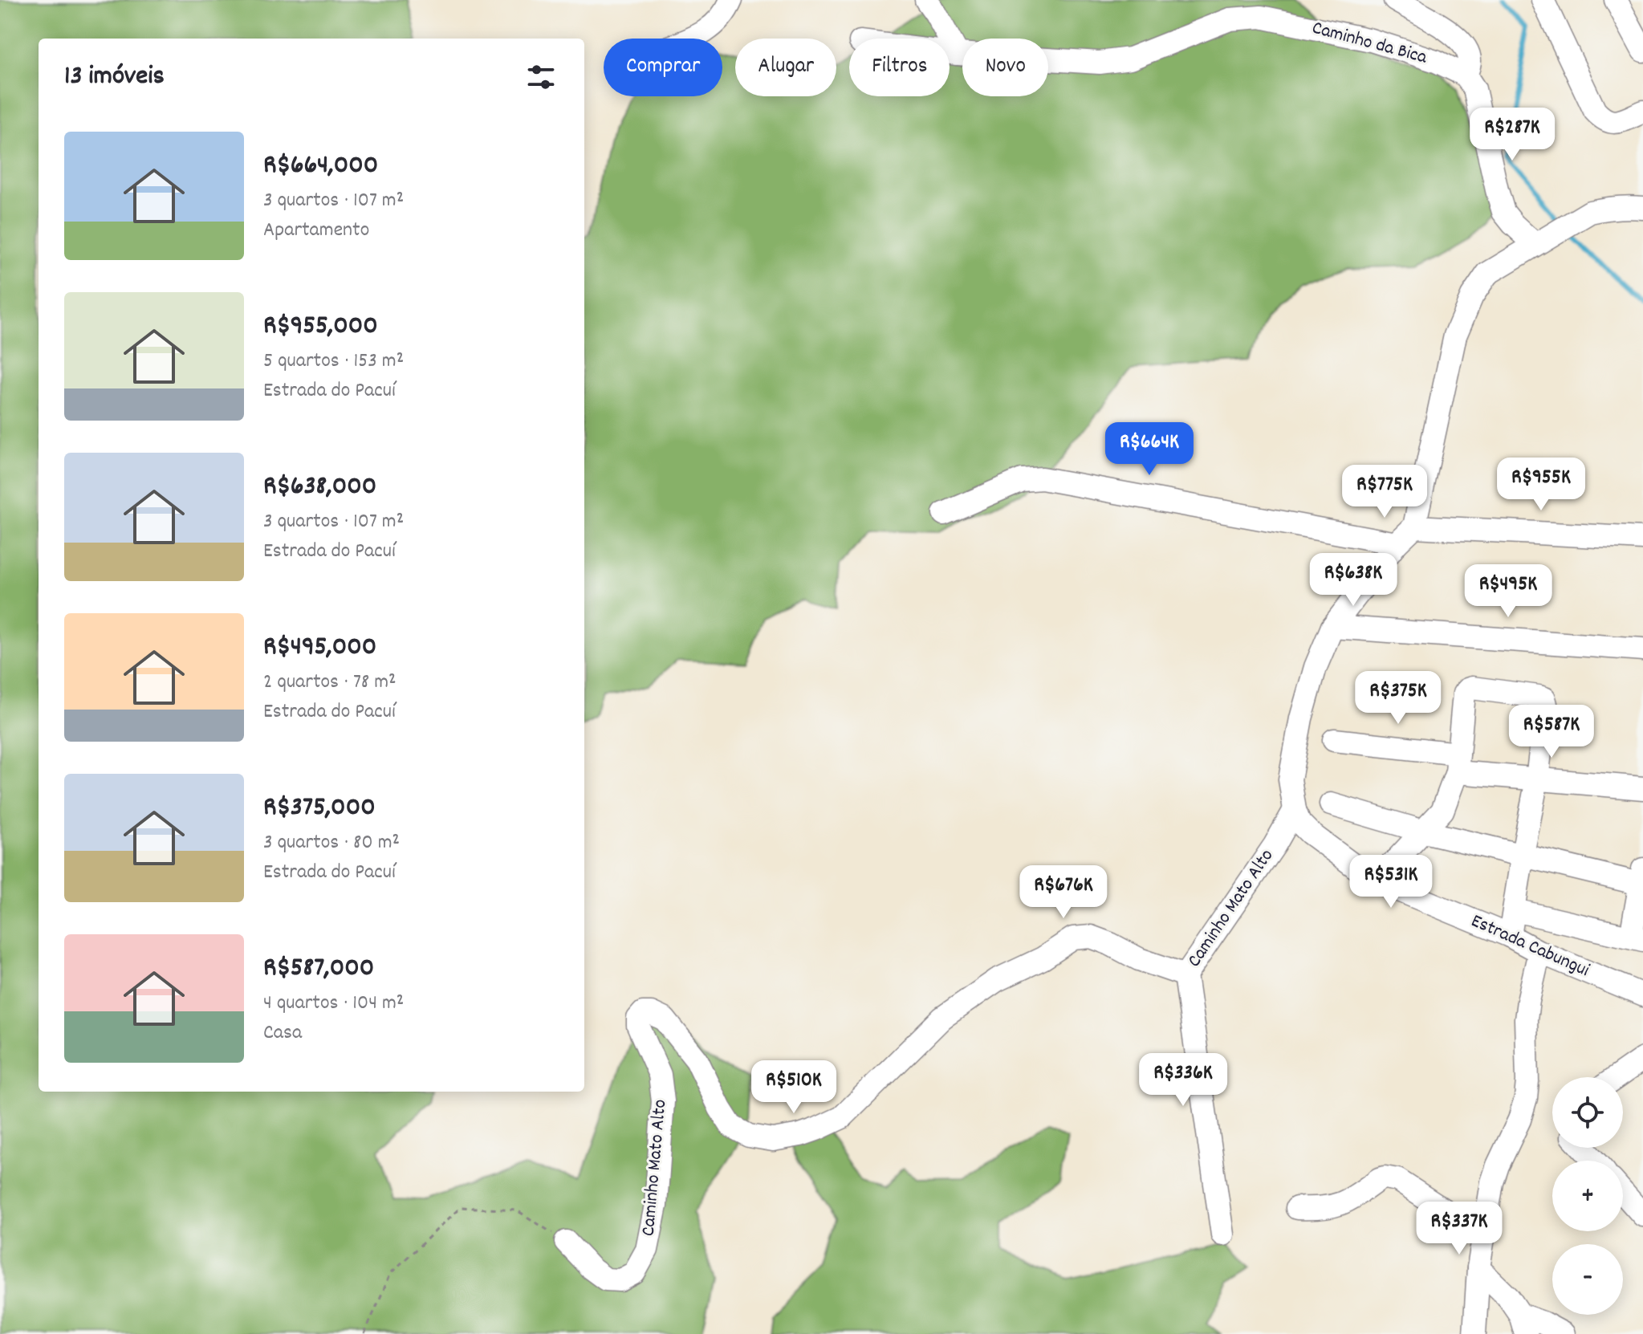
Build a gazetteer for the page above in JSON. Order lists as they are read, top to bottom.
{
  "streets": {
    "street": ["Caminho da Bica", "Caminho Mato Alto", "Estrada Cabungui"]
  },
  "crossings": [
    ["Caminho Mato Alto", "Estrada Cabungui"]
  ],
  "page": {
    "chip": [
      "Comprar",
      "Alugar",
      "Filtros",
      "Novo"
    ],
    "heading": "13 imóveis",
    "price": [
      "R$287K",
      "R$664K",
      "R$955K",
      "R$775K",
      "R$638K",
      "R$495K",
      "R$375K",
      "R$587K",
      "R$531K",
      "R$676K",
      "R$336K",
      "R$510K",
      "R$337K"
    ],
    "list": [
      {
        "name": "R$664,000",
        "note": "3 quartos · 107 m² · Apartamento"
      },
      {
        "name": "R$955,000",
        "note": "5 quartos · 153 m² · Estrada do Pacuí"
      },
      {
        "name": "R$638,000",
        "note": "3 quartos · 107 m² · Estrada do Pacuí"
      },
      {
        "name": "R$495,000",
        "note": "2 quartos · 78 m² · Estrada do Pacuí"
      },
      {
        "name": "R$375,000",
        "note": "3 quartos · 80 m² · Estrada do Pacuí"
      },
      {
        "name": "R$587,000",
        "note": "4 quartos · 104 m² · Casa"
      }
    ],
    "map_buttons": ["+", "−"]
  }
}
